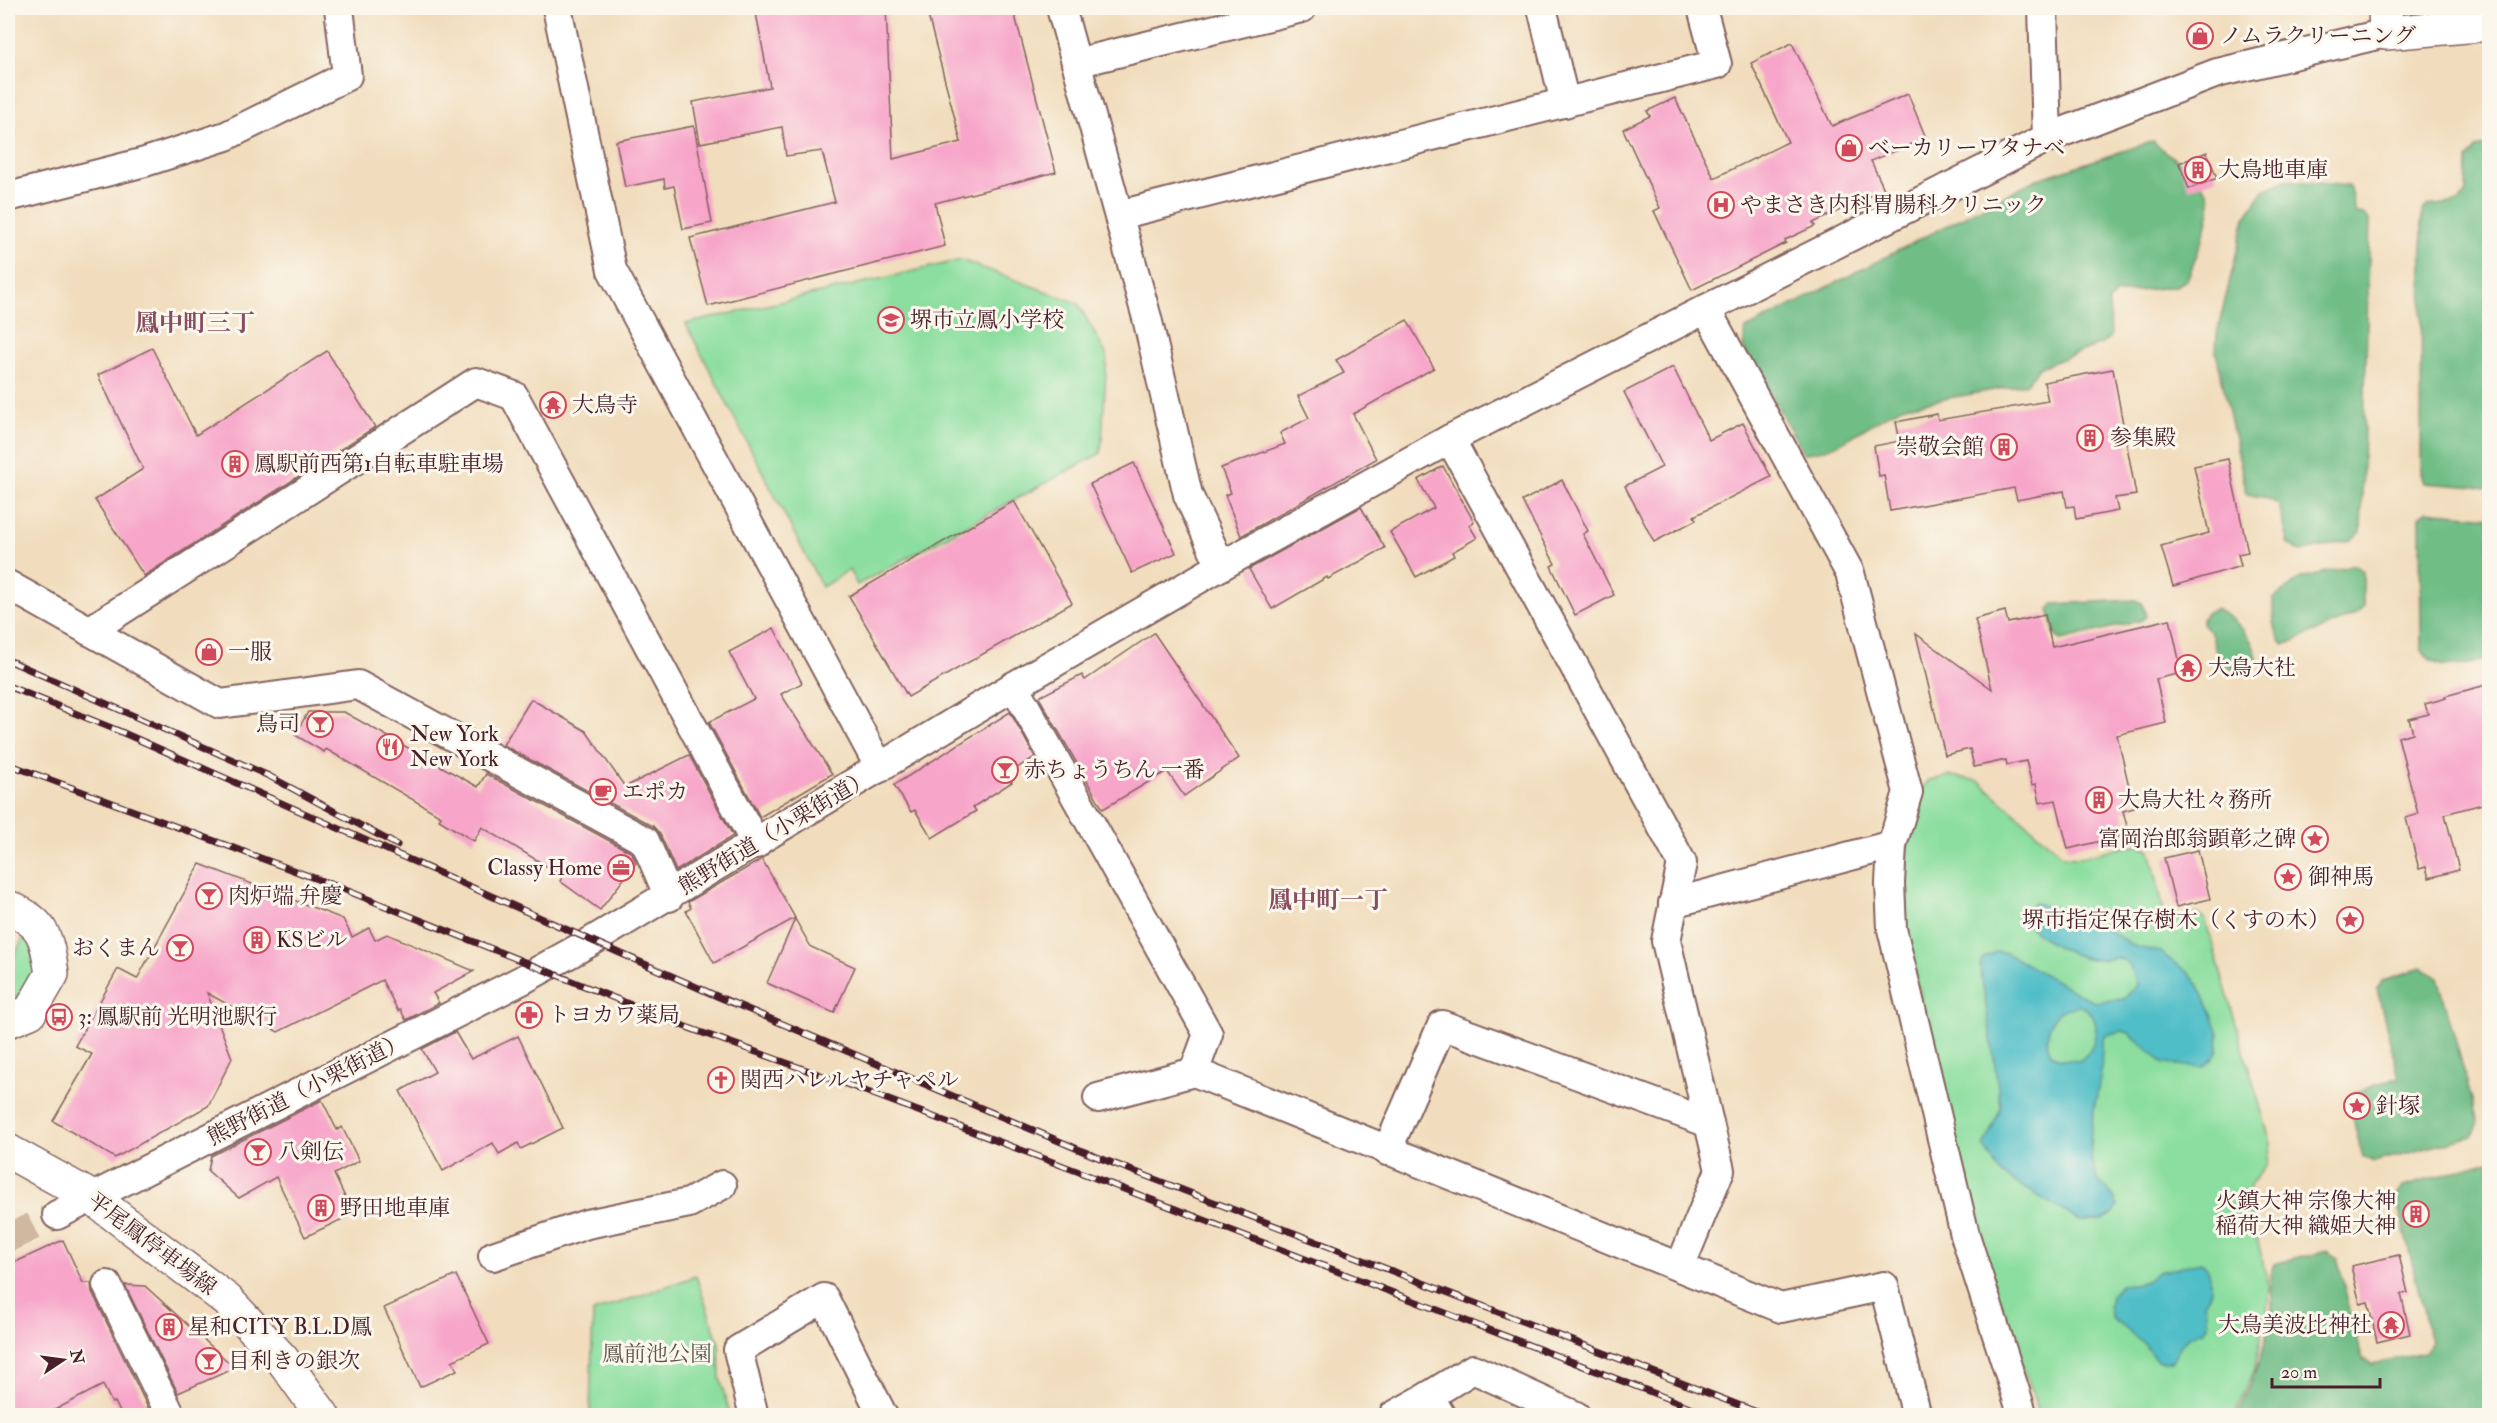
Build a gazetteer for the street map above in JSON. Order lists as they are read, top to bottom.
{
  "streets": {
    "main road": ["平尾鳳停車場線"],
    "street": ["熊野街道（小栗街道）"]
  },
  "crossings": [
    ["熊野街道（小栗街道）", "平尾鳳停車場線"]
  ],
  "districts": ["鳳中町三丁", "鳳中町一丁"],
  "parks": ["鳳前池公園"],
  "places": {
    "shop": ["ノムラクリーニング", "ベーカリーワタナベ", "一服"],
    "building": [
      "大鳥地車庫",
      "参集殿",
      "崇敬会館",
      "鳳駅前西第1自転車駐車場",
      "大鳥大社々務所",
      "KSビル",
      "野田地車庫",
      "火鎮大神 宗像大神 稲荷大神 織姫大神",
      "星和CITY B.L.D鳳"
    ],
    "hospital": ["やまさき内科胃腸科クリニック"],
    "school or university": ["堺市立鳳小学校"],
    "temple": ["大鳥寺", "大鳥大社", "大鳥美波比神社"],
    "bar": [
      "鳥司",
      "赤ちょうちん 一番",
      "肉炉端 弁慶",
      "おくまん",
      "八剣伝",
      "目利きの銀次"
    ],
    "restaurant": ["New York New York"],
    "cafe": ["エポカ"],
    "place": [
      "富岡治郎翁顕彰之碑",
      "御神馬",
      "堺市指定保存樹木（くすの木）",
      "針塚"
    ],
    "office": ["Classy Home"],
    "pharmacy": ["トヨカワ薬局"],
    "bus stop": ["3: 鳳駅前 光明池駅行"],
    "church": ["関西ハレルヤチャペル"]
  },
  "scale_bar": "20 m",
  "north": "right"
}
